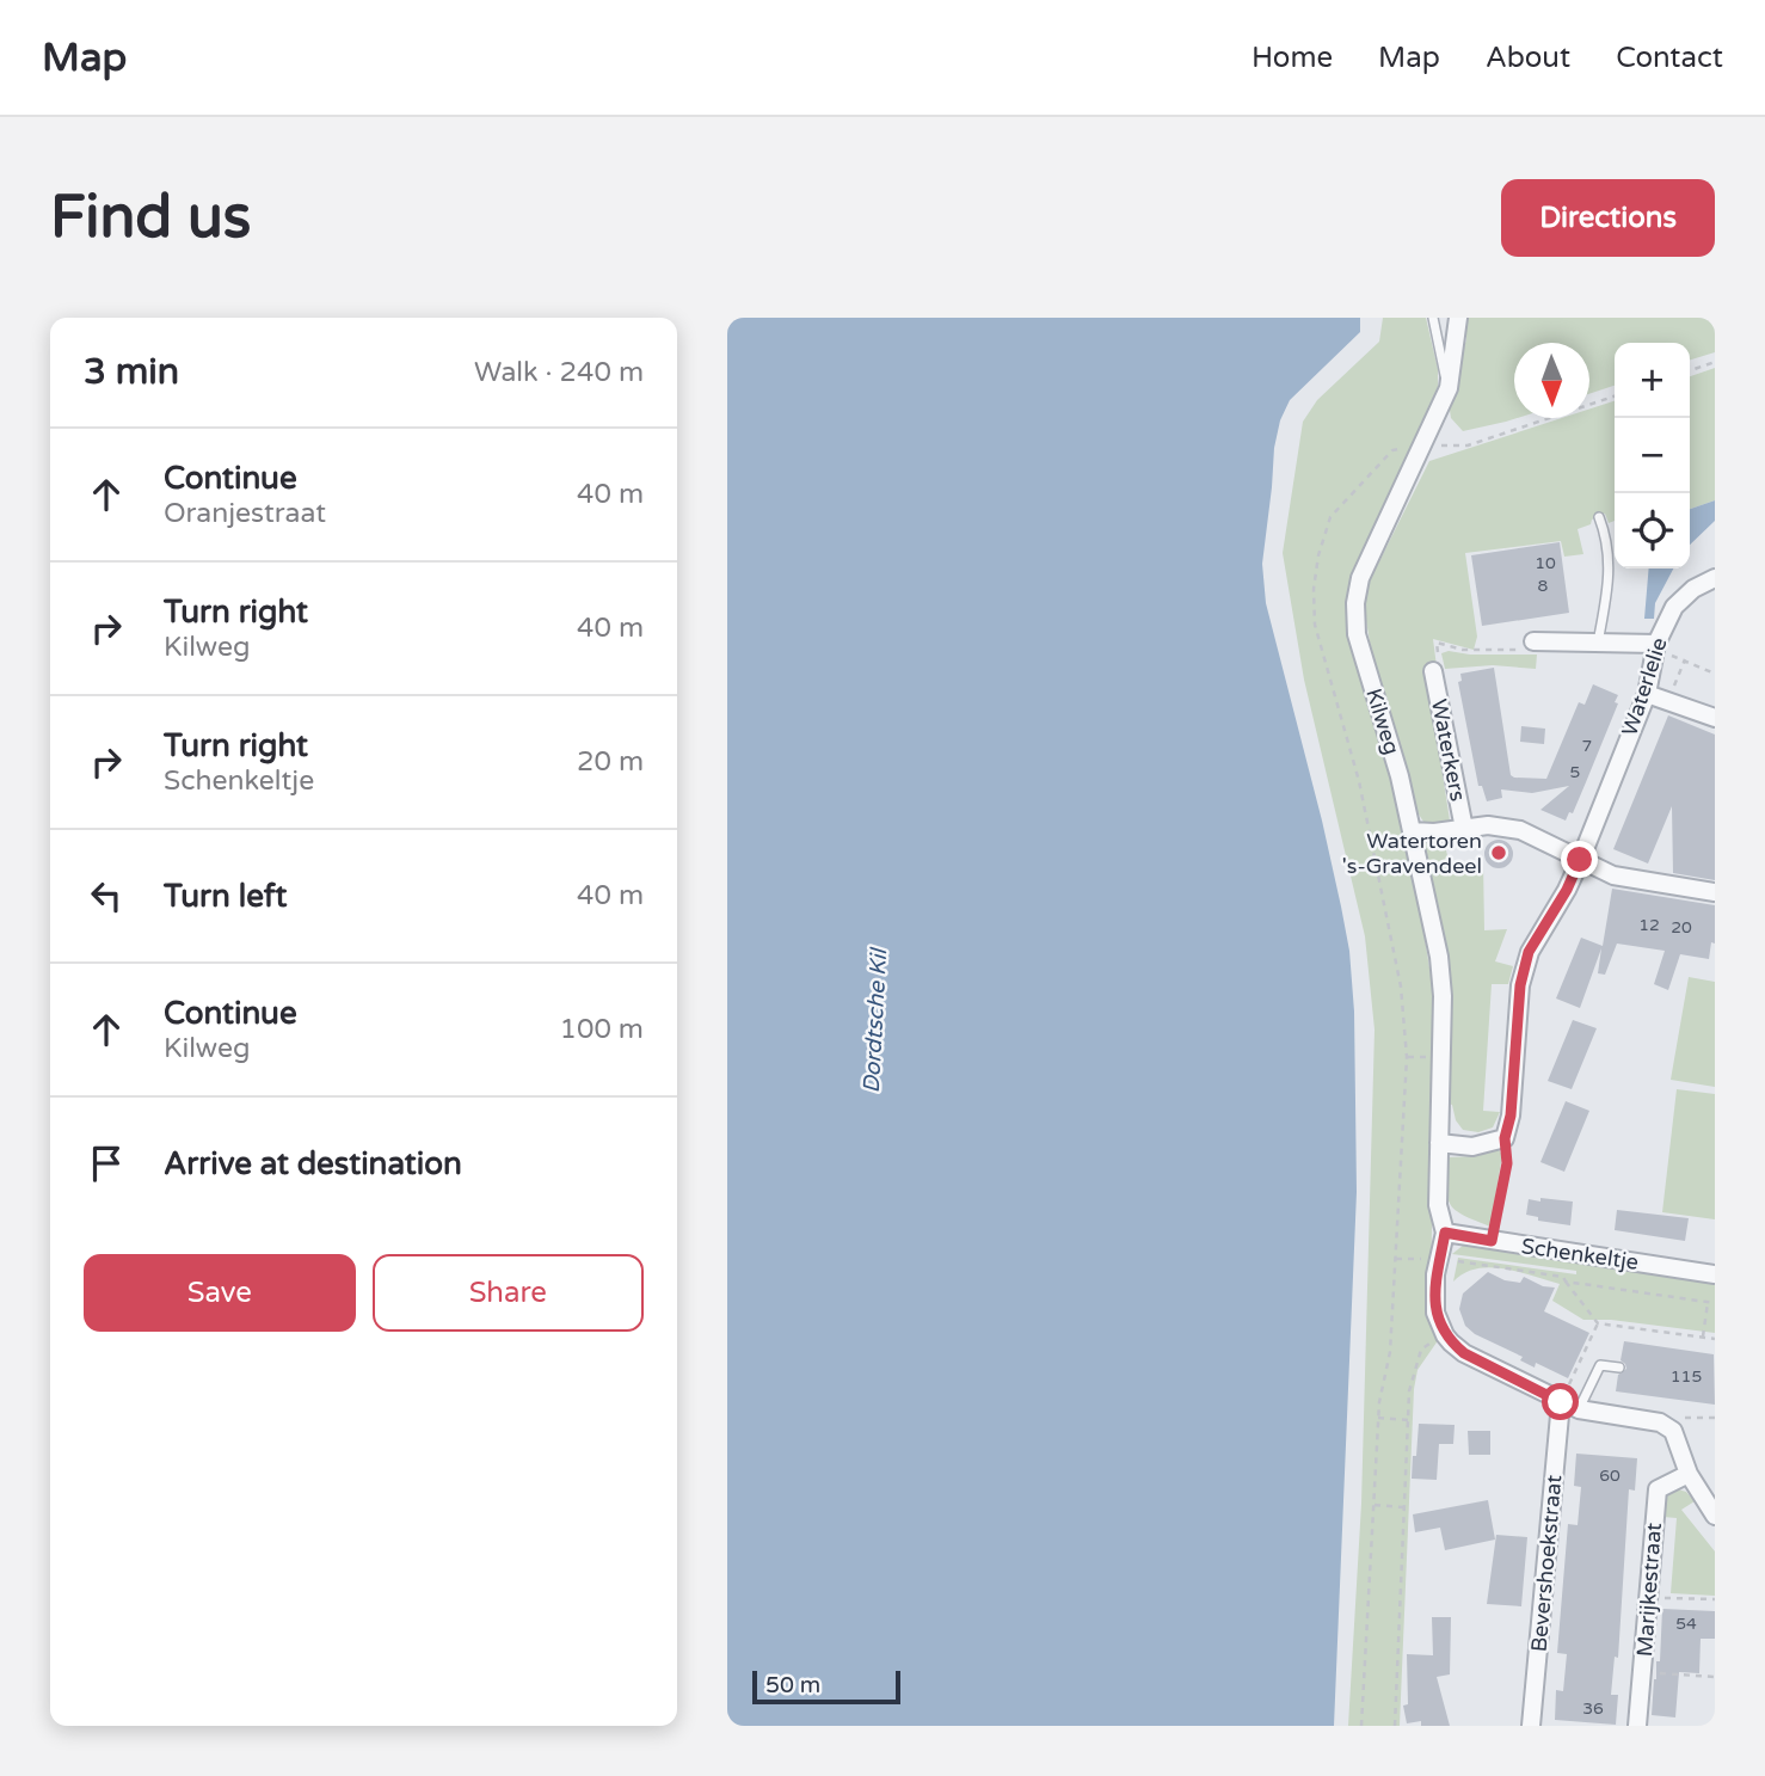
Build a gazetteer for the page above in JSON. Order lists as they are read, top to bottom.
{
  "streets": {
    "street": [
      "Waterlelie",
      "Kilweg",
      "Waterkers",
      "Schenkeltje",
      "Bevershoekstraat",
      "Marijkestraat"
    ]
  },
  "crossings": [
    ["Kilweg", "Schenkeltje"]
  ],
  "water": ["Dordtsche Kil"],
  "places": ["Watertoren 's-Gravendeel"],
  "house_numbers": [
    "10",
    "8",
    "7",
    "5",
    "12",
    "20",
    "115",
    "60",
    "54",
    "36"
  ],
  "scale_bar": "50 m",
  "north": "bottom",
  "page": {
    "header": "Map",
    "nav": [
      "Home",
      "Map",
      "About",
      "Contact"
    ],
    "buttons": [
      "Directions",
      ["Save", "Share"]
    ],
    "title": "Find us",
    "heading": ["3 min", "Walk · 240 m"],
    "map_buttons": ["+", "−"],
    "list": [
      ["Continue", "Oranjestraat", "40 m"],
      ["Turn right", "Kilweg", "40 m"],
      ["Turn right", "Schenkeltje", "20 m"],
      ["Turn left", "40 m"],
      ["Continue", "Kilweg", "100 m"],
      "Arrive at destination"
    ],
    "scale": "50 m"
  }
}
